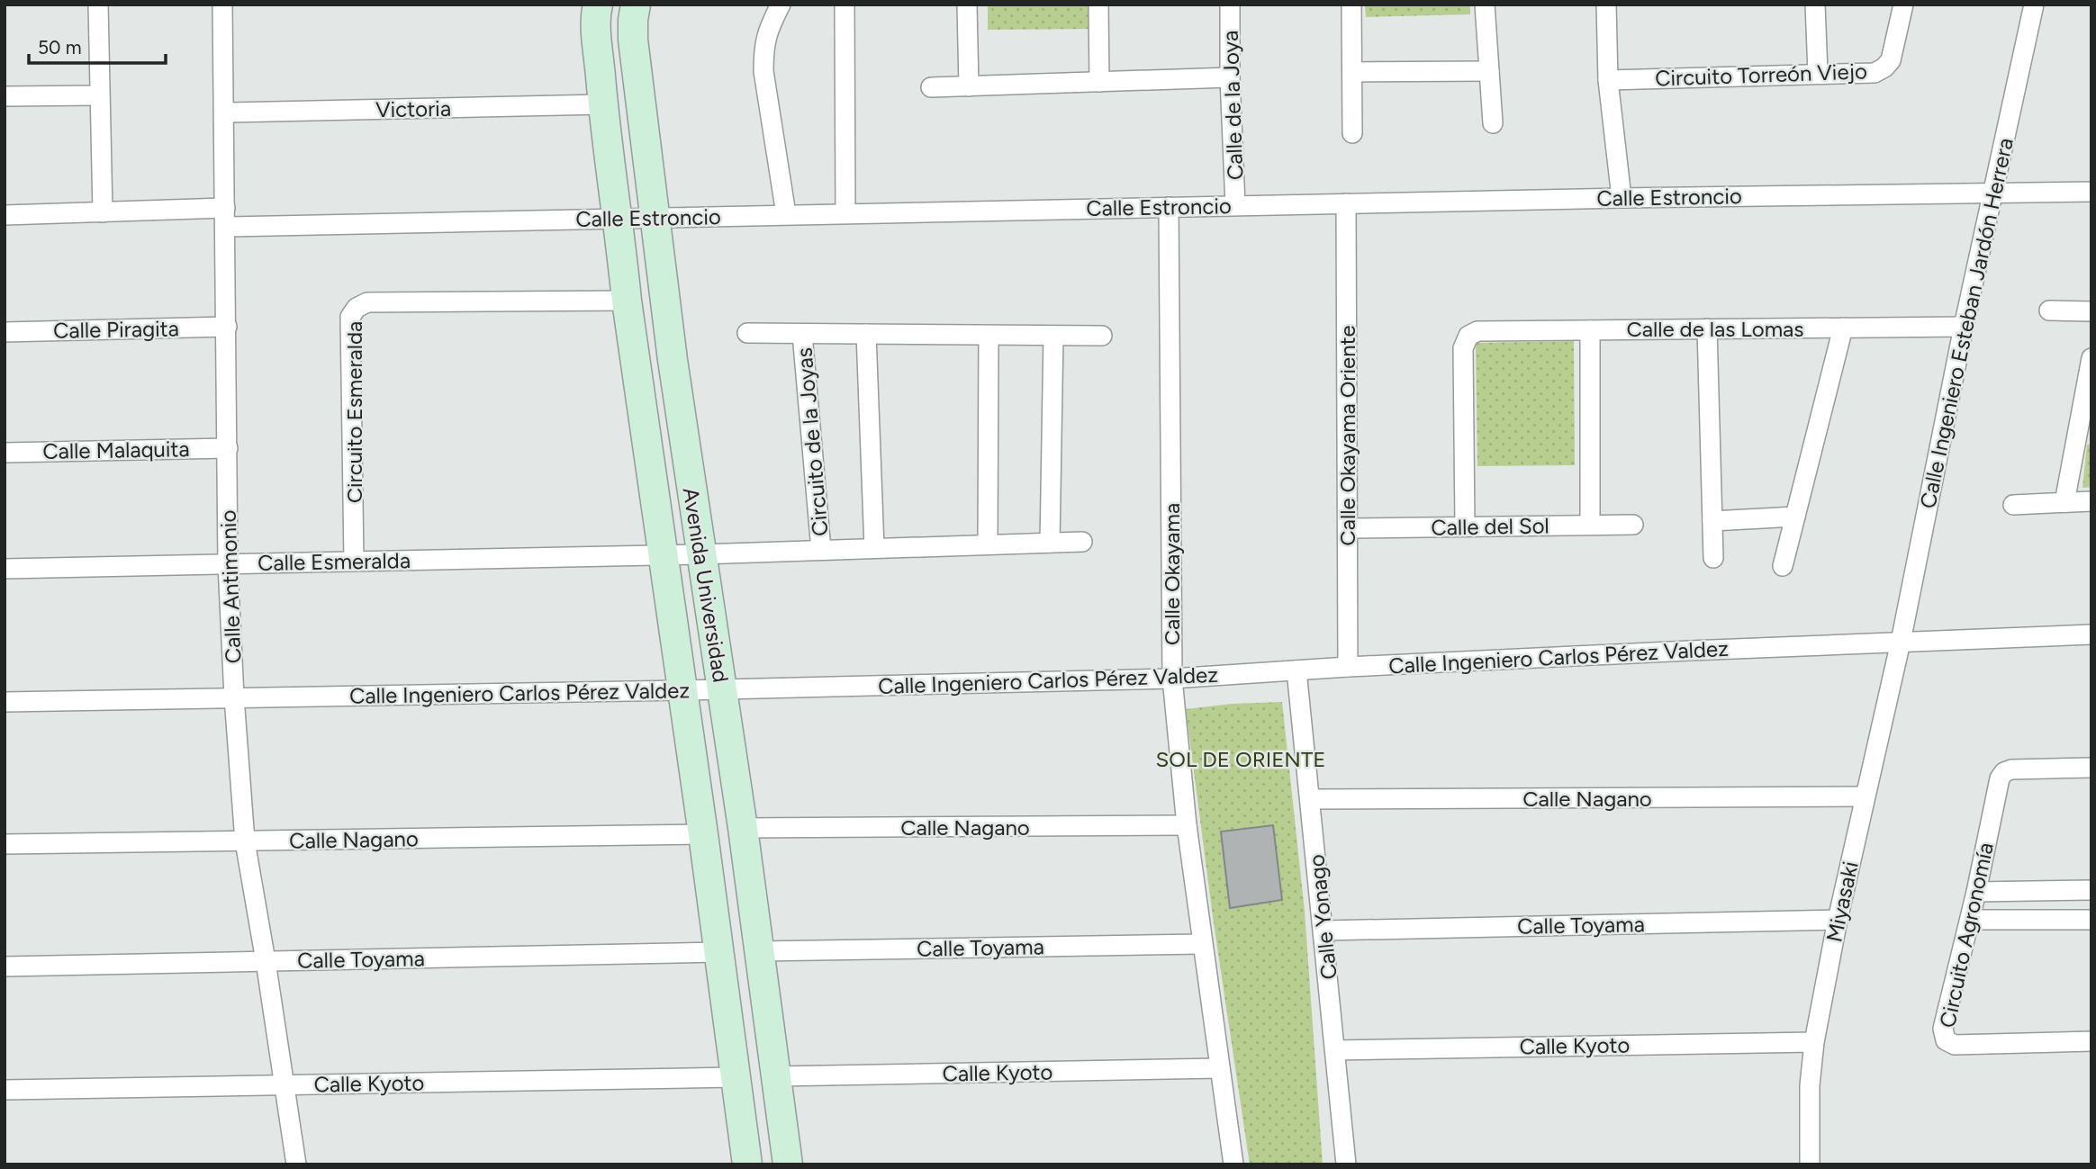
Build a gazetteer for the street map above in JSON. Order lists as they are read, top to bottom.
{
  "streets": {
    "main road": ["Avenida Universidad"],
    "street": [
      "Circuito Torreón Viejo",
      "Calle de la Joya",
      "Victoria",
      "Calle Estroncio",
      "Calle Ingeniero Esteban Jardón Herrera",
      "Calle de las Lomas",
      "Calle Piragita",
      "Circuito Esmeralda",
      "Calle Okayama Oriente",
      "Circuito de la Joyas",
      "Calle Malaquita",
      "Calle del Sol",
      "Calle Esmeralda",
      "Calle Okayama",
      "Calle Antimonio",
      "Calle Ingeniero Carlos Pérez Valdez",
      "Calle Nagano",
      "Miyasaki",
      "Calle Yonago",
      "Calle Toyama",
      "Circuito Agronomía",
      "Calle Kyoto"
    ]
  },
  "crossings": [
    ["Calle de la Joya", "Calle Estroncio"],
    ["Victoria", "Avenida Universidad"],
    ["Victoria", "Calle Antimonio"],
    ["Calle Estroncio", "Calle Ingeniero Esteban Jardón Herrera"],
    ["Calle Estroncio", "Calle Okayama Oriente"],
    ["Calle Estroncio", "Calle Okayama"],
    ["Calle Estroncio", "Avenida Universidad"],
    ["Calle Estroncio", "Calle Antimonio"],
    ["Calle Ingeniero Esteban Jardón Herrera", "Calle de las Lomas"],
    ["Calle Ingeniero Esteban Jardón Herrera", "Calle Ingeniero Carlos Pérez Valdez"],
    ["Calle Ingeniero Esteban Jardón Herrera", "Miyasaki"],
    ["Calle de las Lomas", "Calle del Sol"],
    ["Calle Piragita", "Calle Antimonio"],
    ["Circuito Esmeralda", "Calle Esmeralda"],
    ["Circuito Esmeralda", "Avenida Universidad"],
    ["Calle Okayama Oriente", "Calle del Sol"],
    ["Calle Okayama Oriente", "Calle Ingeniero Carlos Pérez Valdez"],
    ["Circuito de la Joyas", "Calle Esmeralda"],
    ["Circuito de la Joyas", "Avenida Universidad"],
    ["Calle Malaquita", "Calle Antimonio"],
    ["Calle Esmeralda", "Avenida Universidad"],
    ["Calle Esmeralda", "Calle Antimonio"],
    ["Calle Okayama", "Calle Ingeniero Carlos Pérez Valdez"],
    ["Calle Okayama", "Calle Nagano"],
    ["Calle Okayama", "Calle Toyama"],
    ["Calle Okayama", "Calle Kyoto"],
    ["Avenida Universidad", "Calle Ingeniero Carlos Pérez Valdez"],
    ["Avenida Universidad", "Calle Nagano"],
    ["Avenida Universidad", "Calle Toyama"],
    ["Avenida Universidad", "Calle Kyoto"],
    ["Calle Antimonio", "Calle Ingeniero Carlos Pérez Valdez"],
    ["Calle Antimonio", "Calle Nagano"],
    ["Calle Antimonio", "Calle Toyama"],
    ["Calle Antimonio", "Calle Kyoto"],
    ["Calle Ingeniero Carlos Pérez Valdez", "Miyasaki"],
    ["Calle Ingeniero Carlos Pérez Valdez", "Calle Yonago"],
    ["Calle Nagano", "Miyasaki"],
    ["Calle Nagano", "Calle Yonago"],
    ["Miyasaki", "Calle Toyama"],
    ["Miyasaki", "Calle Kyoto"],
    ["Calle Yonago", "Calle Toyama"],
    ["Calle Yonago", "Calle Kyoto"]
  ],
  "parks": ["SOL DE ORIENTE"],
  "scale_bar": "50 m"
}
